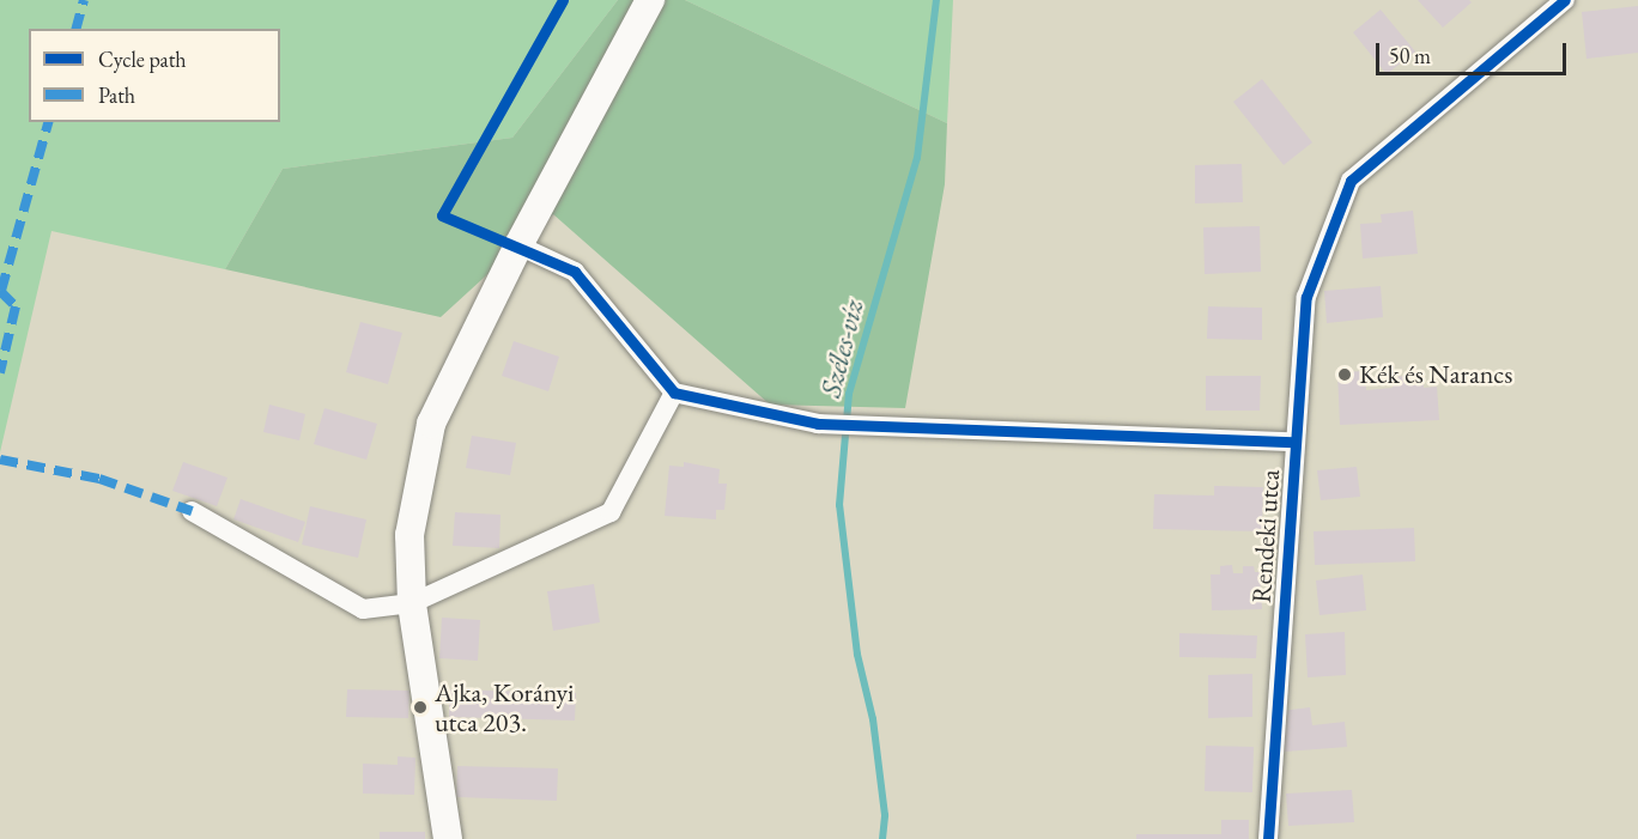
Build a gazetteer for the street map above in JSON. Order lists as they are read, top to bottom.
{
  "streets": {
    "street": ["Rendeki utca"]
  },
  "water": ["Széles-víz"],
  "places": ["Kék és Narancs", "Ajka, Korányi utca 203."],
  "legend": ["Cycle path", "Path"],
  "scale_bar": "50 m"
}
